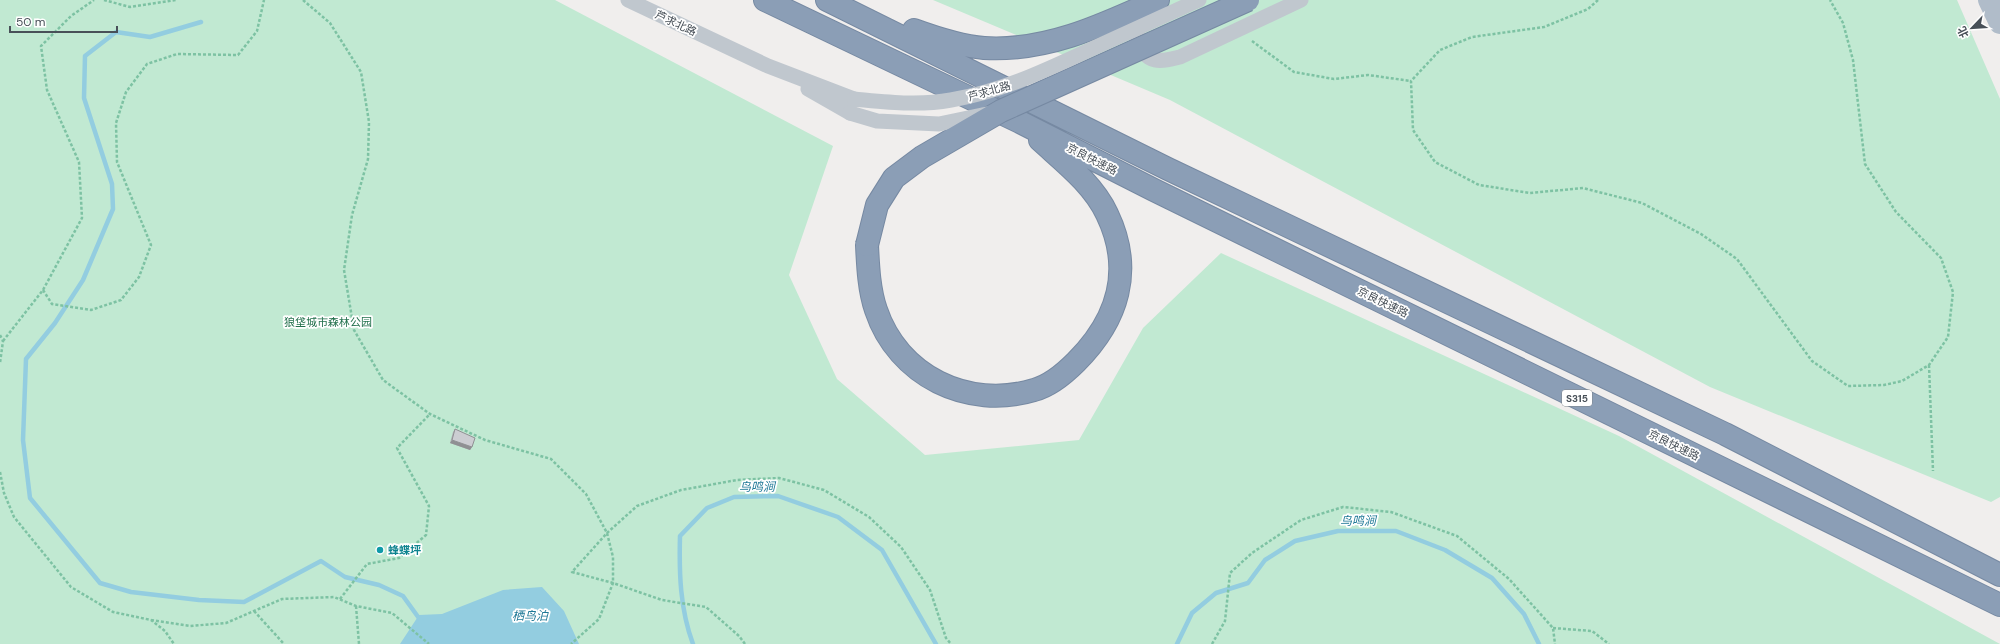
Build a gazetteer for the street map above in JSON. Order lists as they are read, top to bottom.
{
  "streets": {
    "highway": ["京良快速路", "S315"],
    "street": ["芦求北路"]
  },
  "water": ["鸟鸣涧", "栖鸟泊"],
  "parks": ["狼垡城市森林公园"],
  "places": ["蜂蝶坪"],
  "scale_bar": "50 m",
  "north": "bottom left"
}
